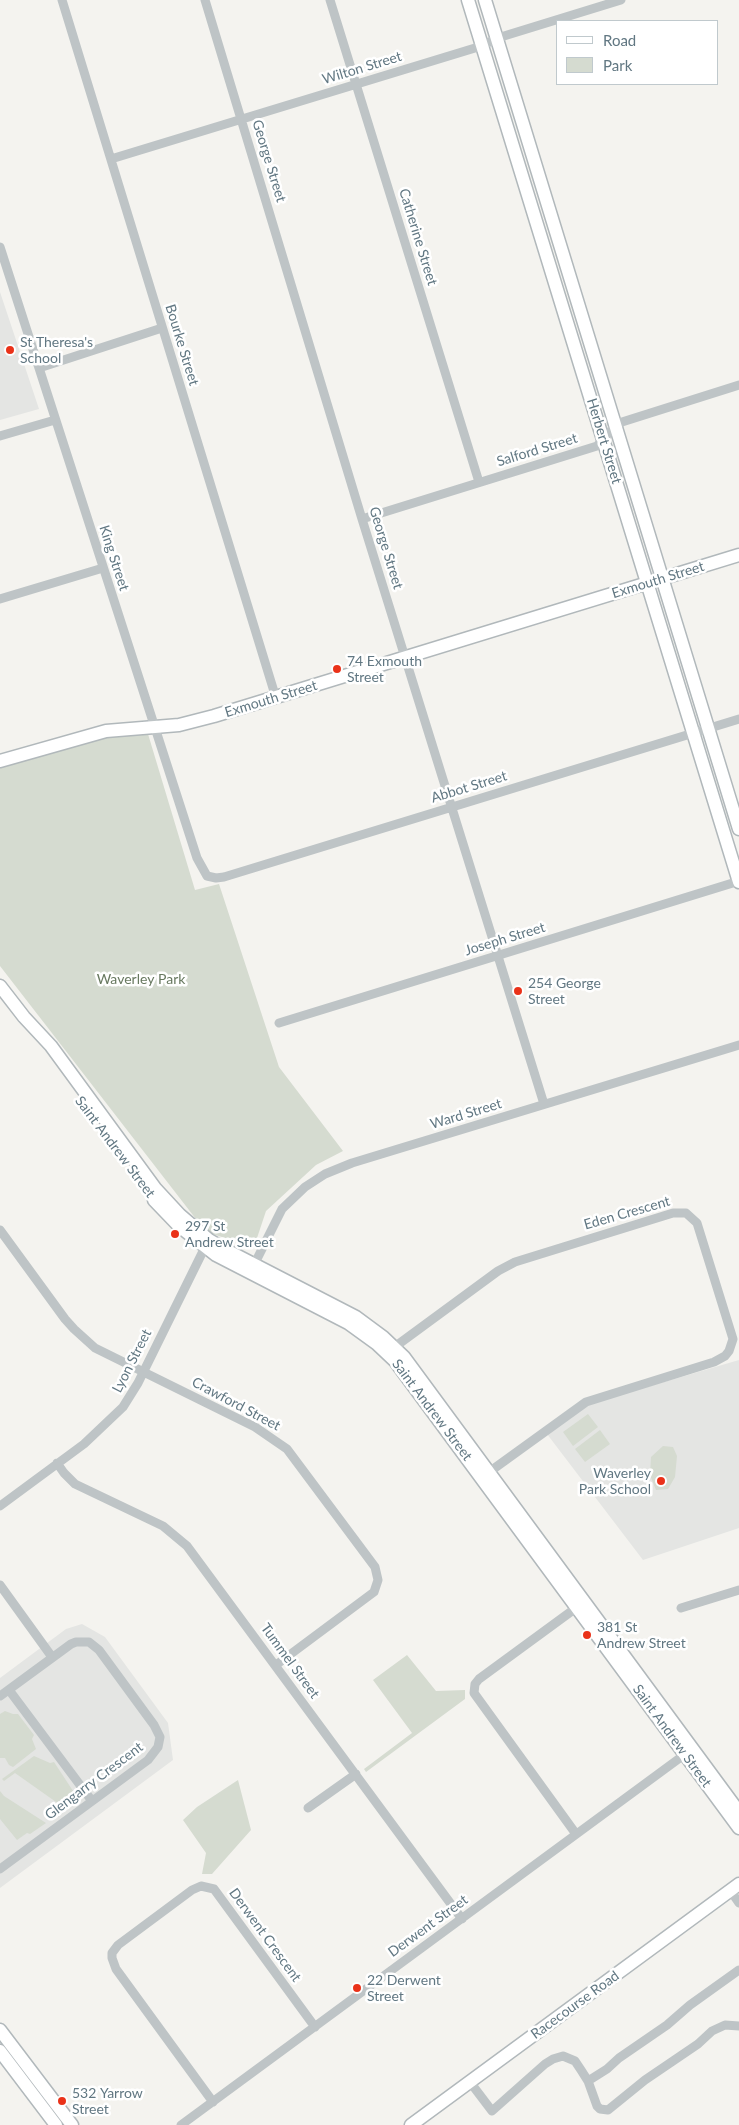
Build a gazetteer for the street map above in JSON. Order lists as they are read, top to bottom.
{
  "streets": {
    "street": [
      "Wilton Street",
      "George Street",
      "Catherine Street",
      "Bourke Street",
      "Herbert Street",
      "Salford Street",
      "King Street",
      "Exmouth Street",
      "Abbot Street",
      "Joseph Street",
      "Ward Street",
      "Saint Andrew Street",
      "Eden Crescent",
      "Lyon Street",
      "Crawford Street",
      "Tummel Street",
      "Glengarry Crescent",
      "Derwent Street",
      "Derwent Crescent",
      "Racecourse Road"
    ]
  },
  "crossings": [
    ["Wilton Street", "George Street"],
    ["Wilton Street", "Catherine Street"],
    ["Wilton Street", "Bourke Street"],
    ["Wilton Street", "Herbert Street"],
    ["George Street", "Salford Street"],
    ["George Street", "Exmouth Street"],
    ["George Street", "Abbot Street"],
    ["George Street", "Joseph Street"],
    ["George Street", "Ward Street"],
    ["Catherine Street", "Salford Street"],
    ["Bourke Street", "Exmouth Street"],
    ["Herbert Street", "Salford Street"],
    ["Herbert Street", "Exmouth Street"],
    ["Herbert Street", "Abbot Street"],
    ["Herbert Street", "Joseph Street"],
    ["King Street", "Exmouth Street"],
    ["King Street", "Abbot Street"],
    ["Ward Street", "Saint Andrew Street"],
    ["Saint Andrew Street", "Eden Crescent"],
    ["Saint Andrew Street", "Lyon Street"],
    ["Saint Andrew Street", "Derwent Street"],
    ["Lyon Street", "Crawford Street"],
    ["Lyon Street", "Tummel Street"],
    ["Crawford Street", "Tummel Street"],
    ["Tummel Street", "Derwent Street"],
    ["Derwent Street", "Derwent Crescent"]
  ],
  "parks": ["Waverley Park"],
  "places": [
    "St Theresa's School",
    "74 Exmouth Street",
    "254 George Street",
    "297 St Andrew Street",
    "Waverley Park School",
    "381 St Andrew Street",
    "22 Derwent Street",
    "532 Yarrow Street"
  ],
  "legend": ["Road", "Park"]
}
